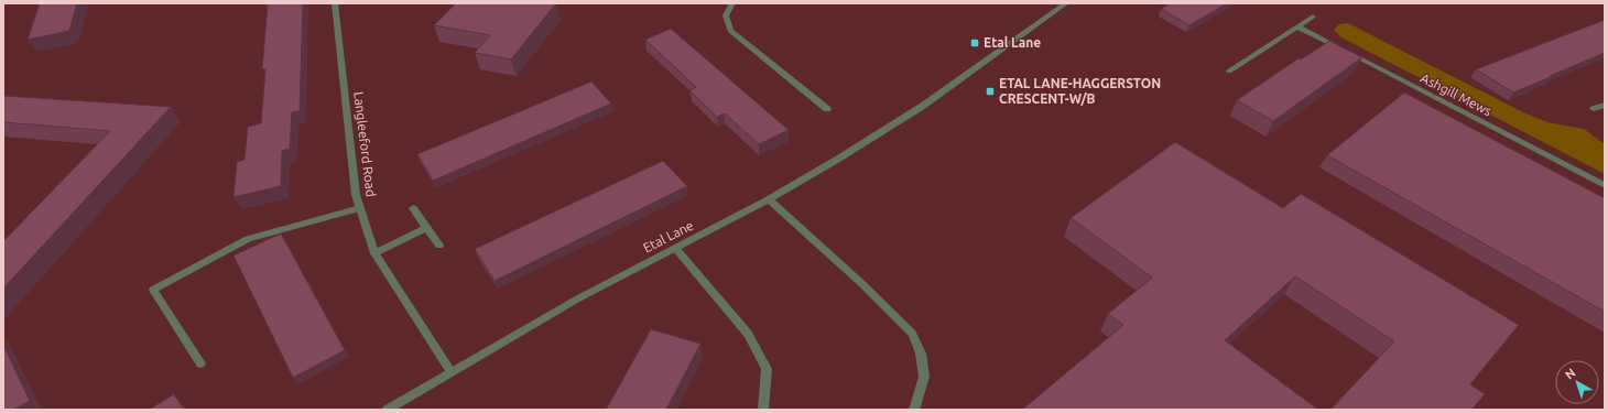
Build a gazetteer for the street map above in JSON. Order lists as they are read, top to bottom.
{
  "streets": {
    "street": ["Ashgill Mews", "Langleeford Road", "Etal Lane"]
  },
  "crossings": [
    ["Langleeford Road", "Etal Lane"]
  ],
  "places": {
    "transit": ["Etal Lane", "ETAL LANE-HAGGERSTON CRESCENT-W/B"]
  },
  "north": "top left"
}
